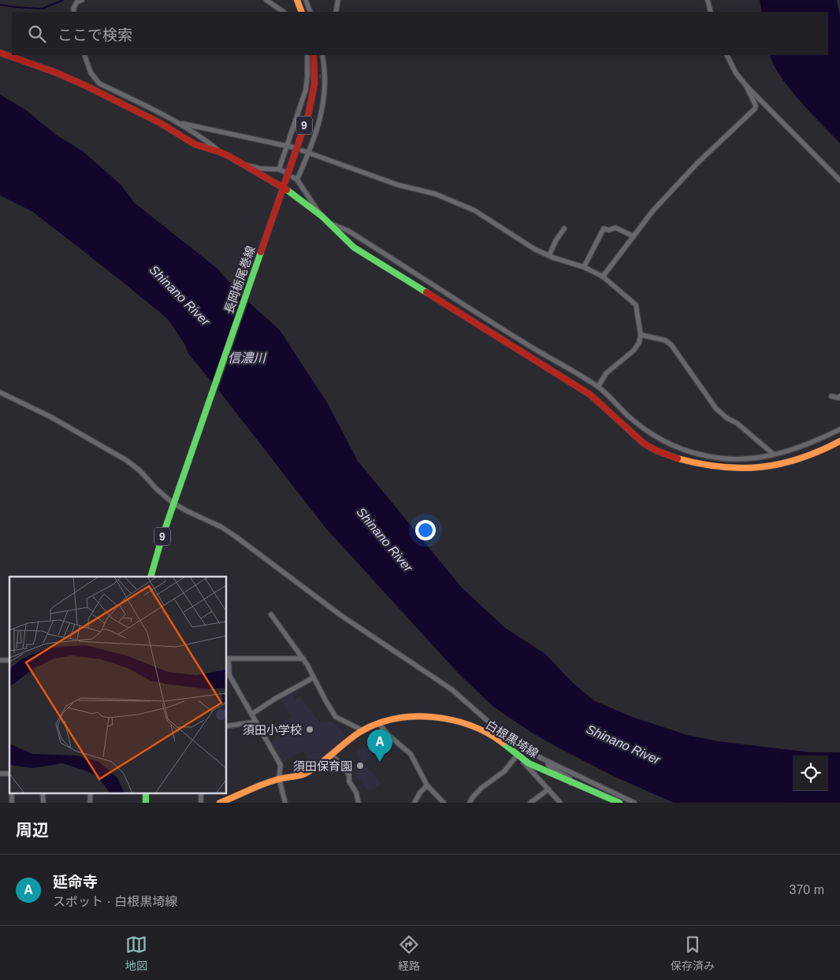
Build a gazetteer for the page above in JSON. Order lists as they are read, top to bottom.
{
  "streets": {
    "main road": ["9", "長岡栃尾巻線", "白根黒埼線"]
  },
  "water": ["Shinano River", "信濃川"],
  "places": ["須田小学校", "須田保育園"],
  "page": {
    "search": "ここで検索",
    "pins": "A",
    "heading": "周辺",
    "list": [
      {
        "mark": "A",
        "name": "延命寺",
        "note": "スポット · 白根黒埼線",
        "value": "370 m"
      }
    ],
    "nav": ["地図", "経路", "保存済み"]
  }
}
